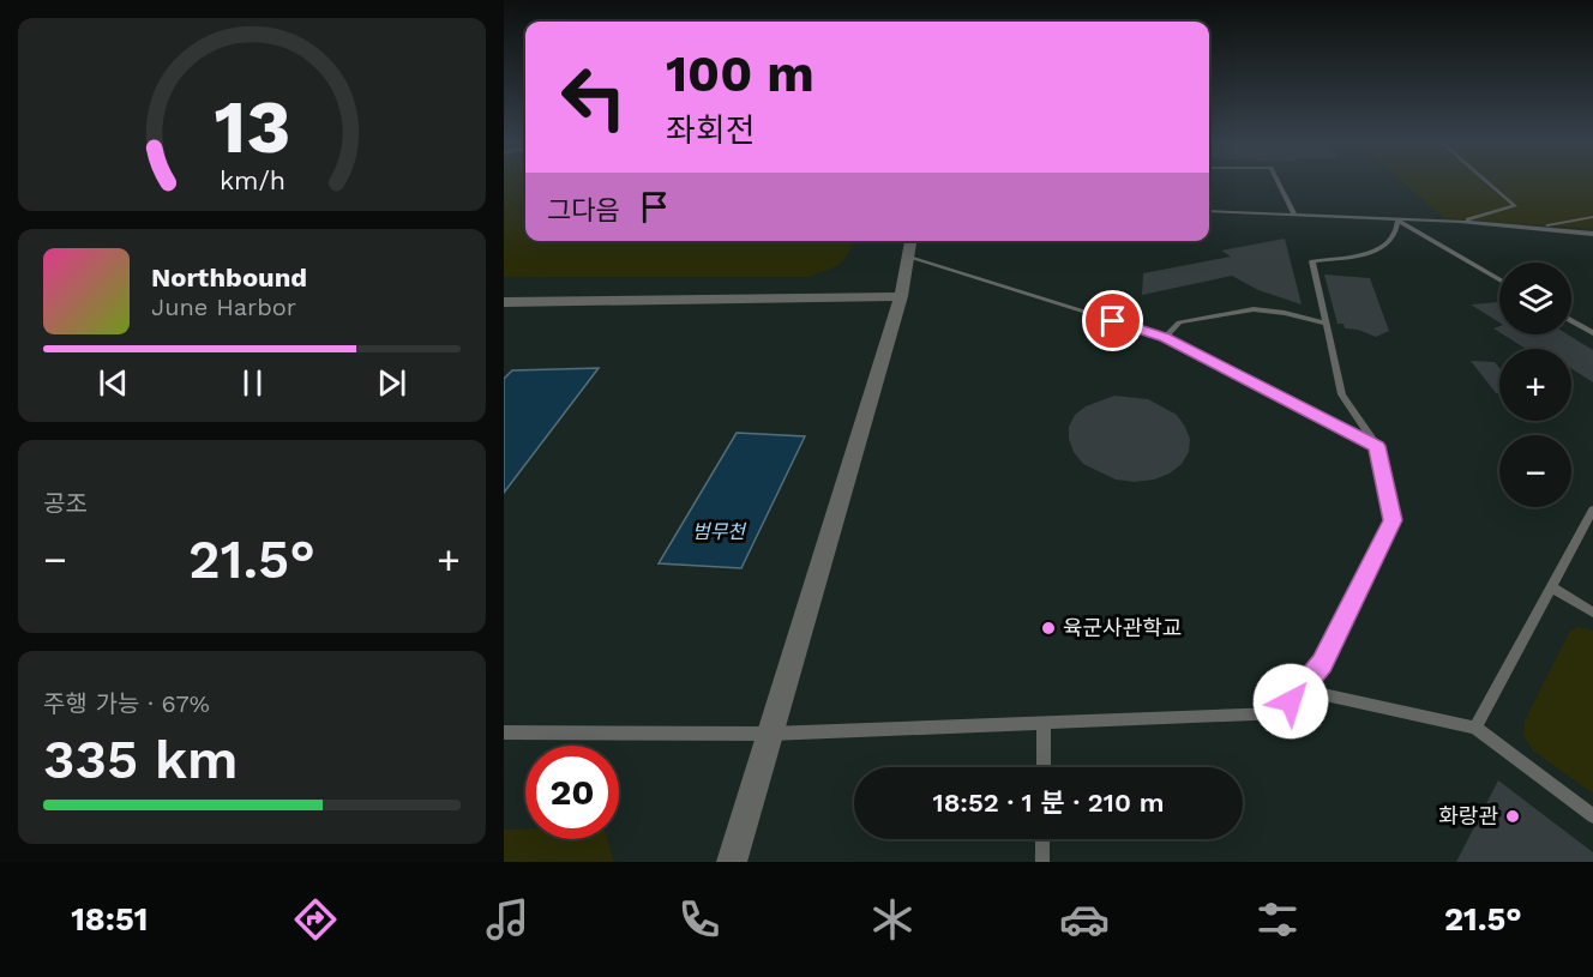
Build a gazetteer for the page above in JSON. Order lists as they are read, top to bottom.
{
  "water": ["범무천"],
  "places": ["육군사관학교", "화랑관"],
  "page": {
    "turn": ["100 m", "좌회전"],
    "then": "그다음",
    "song": ["Northbound", "June Harbor"],
    "map_buttons": ["+", "−"],
    "tile": [
      "공조",
      ["주행 가능 · 67%", "335 km"]
    ],
    "heat": ["−", "21.5°", "+"],
    "limit": "20",
    "trip": "18:52 · 1 분 · 210 m",
    "tabs": ["18:51", "21.5°"],
    "gauge": ["13", "km/h"]
  }
}
